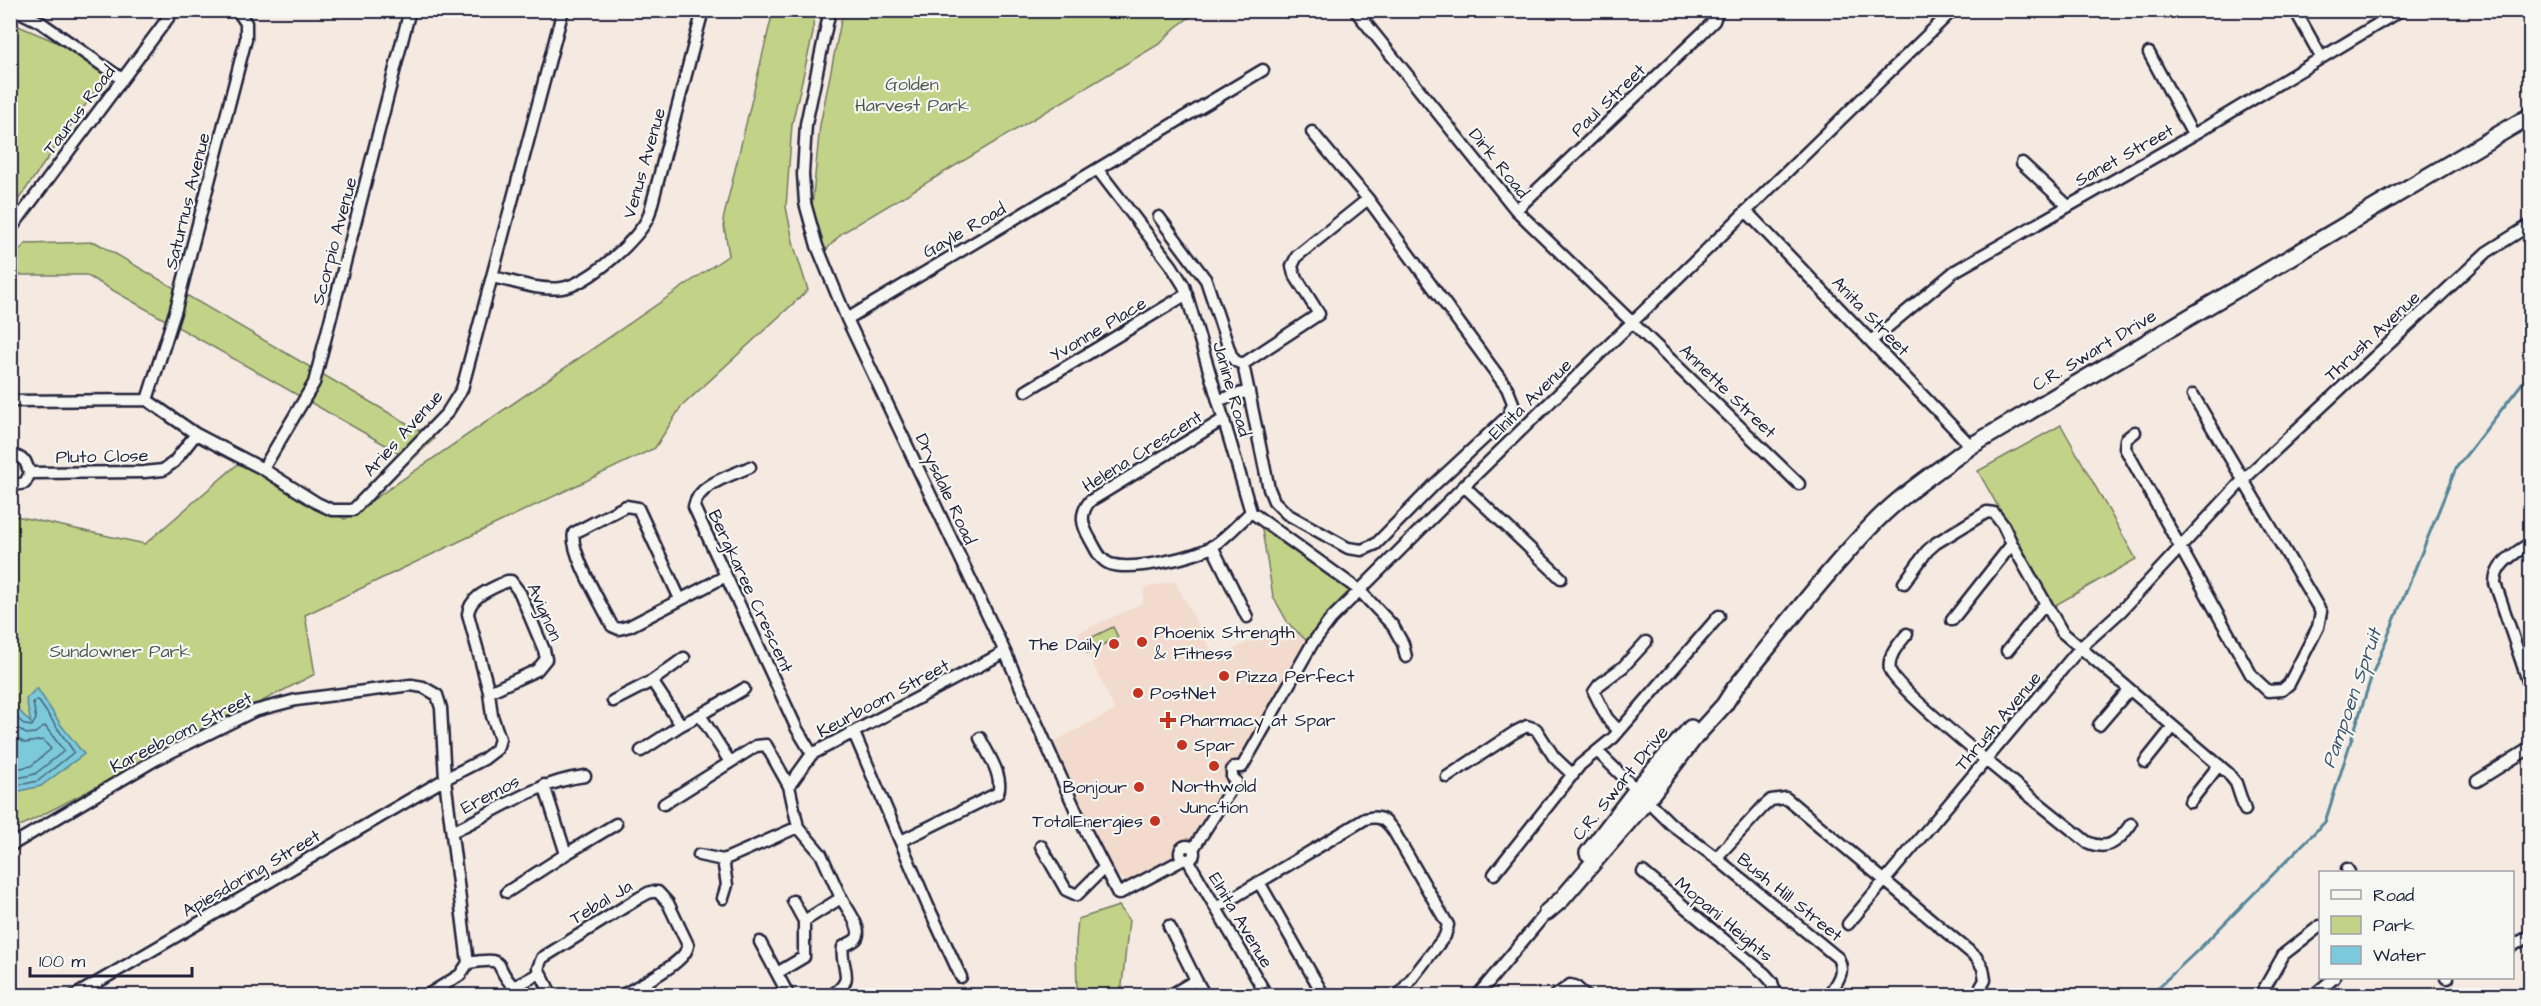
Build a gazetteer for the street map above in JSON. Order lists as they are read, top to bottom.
{
  "streets": {
    "street": [
      "Paul Street",
      "Taurus Road",
      "Sanet Street",
      "Venus Avenue",
      "Dirk Road",
      "Saturnus Avenue",
      "Gayle Road",
      "Scorpio Avenue",
      "Anita Street",
      "Yvonne Place",
      "Thrush Avenue",
      "C.R. Swart Drive",
      "Janine Road",
      "Annette Street",
      "Elnita Avenue",
      "Aries Avenue",
      "Helena Crescent",
      "Pluto Close",
      "Drysdale Road",
      "Bergkaree Crescent",
      "Avignon",
      "Keurboom Street",
      "Kareeboom Street",
      "Eremos",
      "Apiesdoring Street",
      "Bush Hill Street",
      "Tebal Ja",
      "Mopani Heights"
    ]
  },
  "crossings": [
    ["Paul Street", "Dirk Road"],
    ["Sanet Street", "Anita Street"],
    ["Venus Avenue", "Aries Avenue"],
    ["Dirk Road", "Annette Street"],
    ["Dirk Road", "Elnita Avenue"],
    ["Saturnus Avenue", "Aries Avenue"],
    ["Gayle Road", "Janine Road"],
    ["Gayle Road", "Drysdale Road"],
    ["Scorpio Avenue", "Aries Avenue"],
    ["Anita Street", "C.R. Swart Drive"],
    ["Anita Street", "Elnita Avenue"],
    ["Yvonne Place", "Janine Road"],
    ["C.R. Swart Drive", "Bush Hill Street"],
    ["Janine Road", "Helena Crescent"],
    ["Annette Street", "Elnita Avenue"],
    ["Elnita Avenue", "Drysdale Road"],
    ["Aries Avenue", "Pluto Close"],
    ["Drysdale Road", "Keurboom Street"],
    ["Bergkaree Crescent", "Keurboom Street"],
    ["Avignon", "Kareeboom Street"],
    ["Avignon", "Apiesdoring Street"],
    ["Kareeboom Street", "Apiesdoring Street"]
  ],
  "water": ["Pampoen Spruit"],
  "parks": ["Golden Harvest Park", "Sundowner Park"],
  "places": {
    "other": [
      "Phoenix Strength & Fitness",
      "The Daily",
      "Pizza Perfect",
      "PostNet",
      "Spar",
      "Northwold Junction",
      "Bonjour",
      "TotalEnergies"
    ],
    "health": ["Pharmacy at Spar"]
  },
  "legend": ["Road", "Park", "Water"],
  "scale_bar": "100 m"
}
